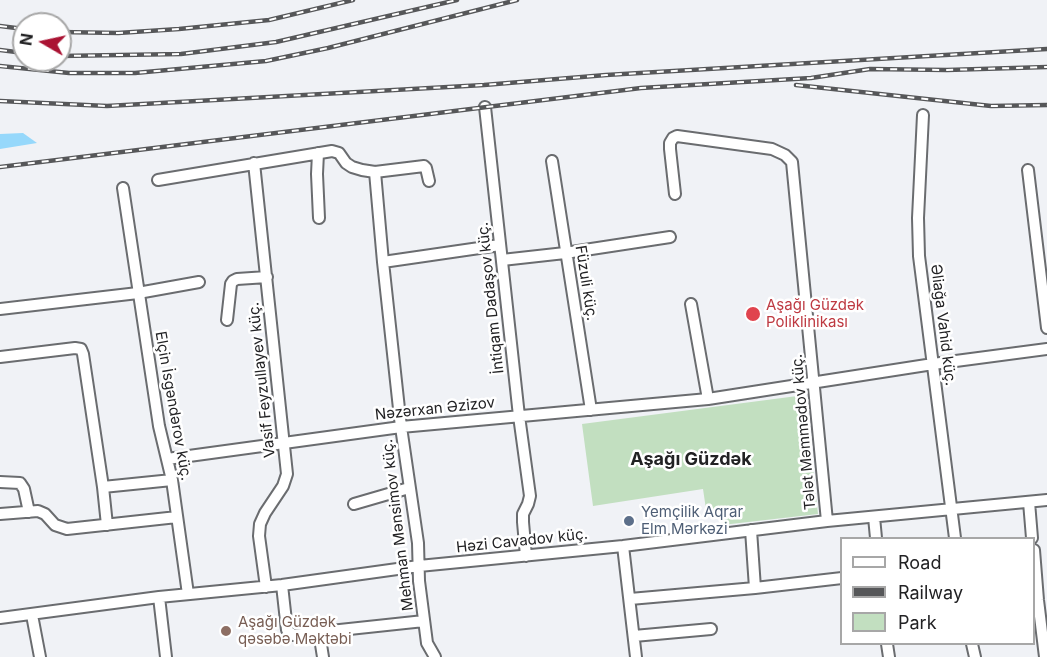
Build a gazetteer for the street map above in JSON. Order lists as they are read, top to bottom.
{
  "streets": {
    "street": [
      "Füzuli küç.",
      "İntiqam Dadaşov küç.",
      "Əliağa Vahid küç.",
      "Vasif Feyzullayev küç.",
      "Elçin İsgəndərov küç.",
      "Nəzərxan Əzizov",
      "Tələt Məmmədov küç.",
      "Mehman Mənsimov küç.",
      "Həzi Cavadov küç."
    ]
  },
  "crossings": [
    ["Füzuli küç.", "Nəzərxan Əzizov"],
    ["İntiqam Dadaşov küç.", "Nəzərxan Əzizov"],
    ["İntiqam Dadaşov küç.", "Həzi Cavadov küç."],
    ["Əliağa Vahid küç.", "Nəzərxan Əzizov"],
    ["Əliağa Vahid küç.", "Həzi Cavadov küç."],
    ["Vasif Feyzullayev küç.", "Nəzərxan Əzizov"],
    ["Vasif Feyzullayev küç.", "Həzi Cavadov küç."],
    ["Elçin İsgəndərov küç.", "Nəzərxan Əzizov"],
    ["Elçin İsgəndərov küç.", "Həzi Cavadov küç."],
    ["Nəzərxan Əzizov", "Tələt Məmmədov küç."],
    ["Nəzərxan Əzizov", "Mehman Mənsimov küç."],
    ["Tələt Məmmədov küç.", "Həzi Cavadov küç."],
    ["Mehman Mənsimov küç.", "Həzi Cavadov küç."]
  ],
  "districts": ["Aşağı Güzdək"],
  "places": ["Aşağı Güzdək Poliklinikası", "Yemçilik Aqrar Elm Mərkəzi", "Aşağı Güzdək qəsəbə Məktəbi"],
  "legend": ["Road", "Railway", "Park"],
  "north": "left"
}
